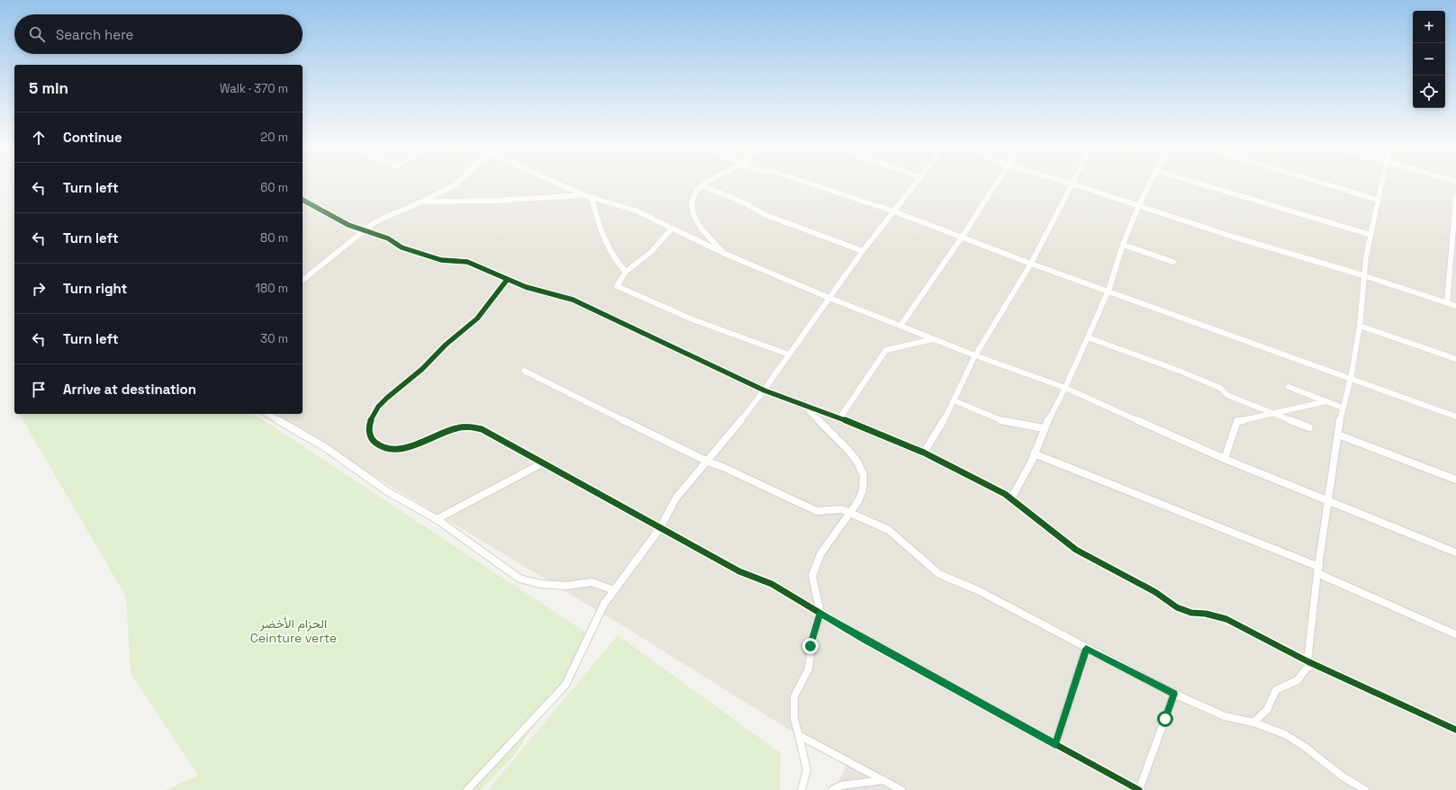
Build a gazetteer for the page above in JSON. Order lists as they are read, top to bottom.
{
  "parks": ["الحزام الأخضر Ceinture verte"],
  "page": {
    "map_buttons": ["+", "−"],
    "search": "Search here",
    "heading": ["5 min", "Walk · 370 m"],
    "list": [
      ["Continue", "20 m"],
      ["Turn left", "60 m"],
      ["Turn left", "80 m"],
      ["Turn right", "180 m"],
      ["Turn left", "30 m"],
      "Arrive at destination"
    ]
  }
}
